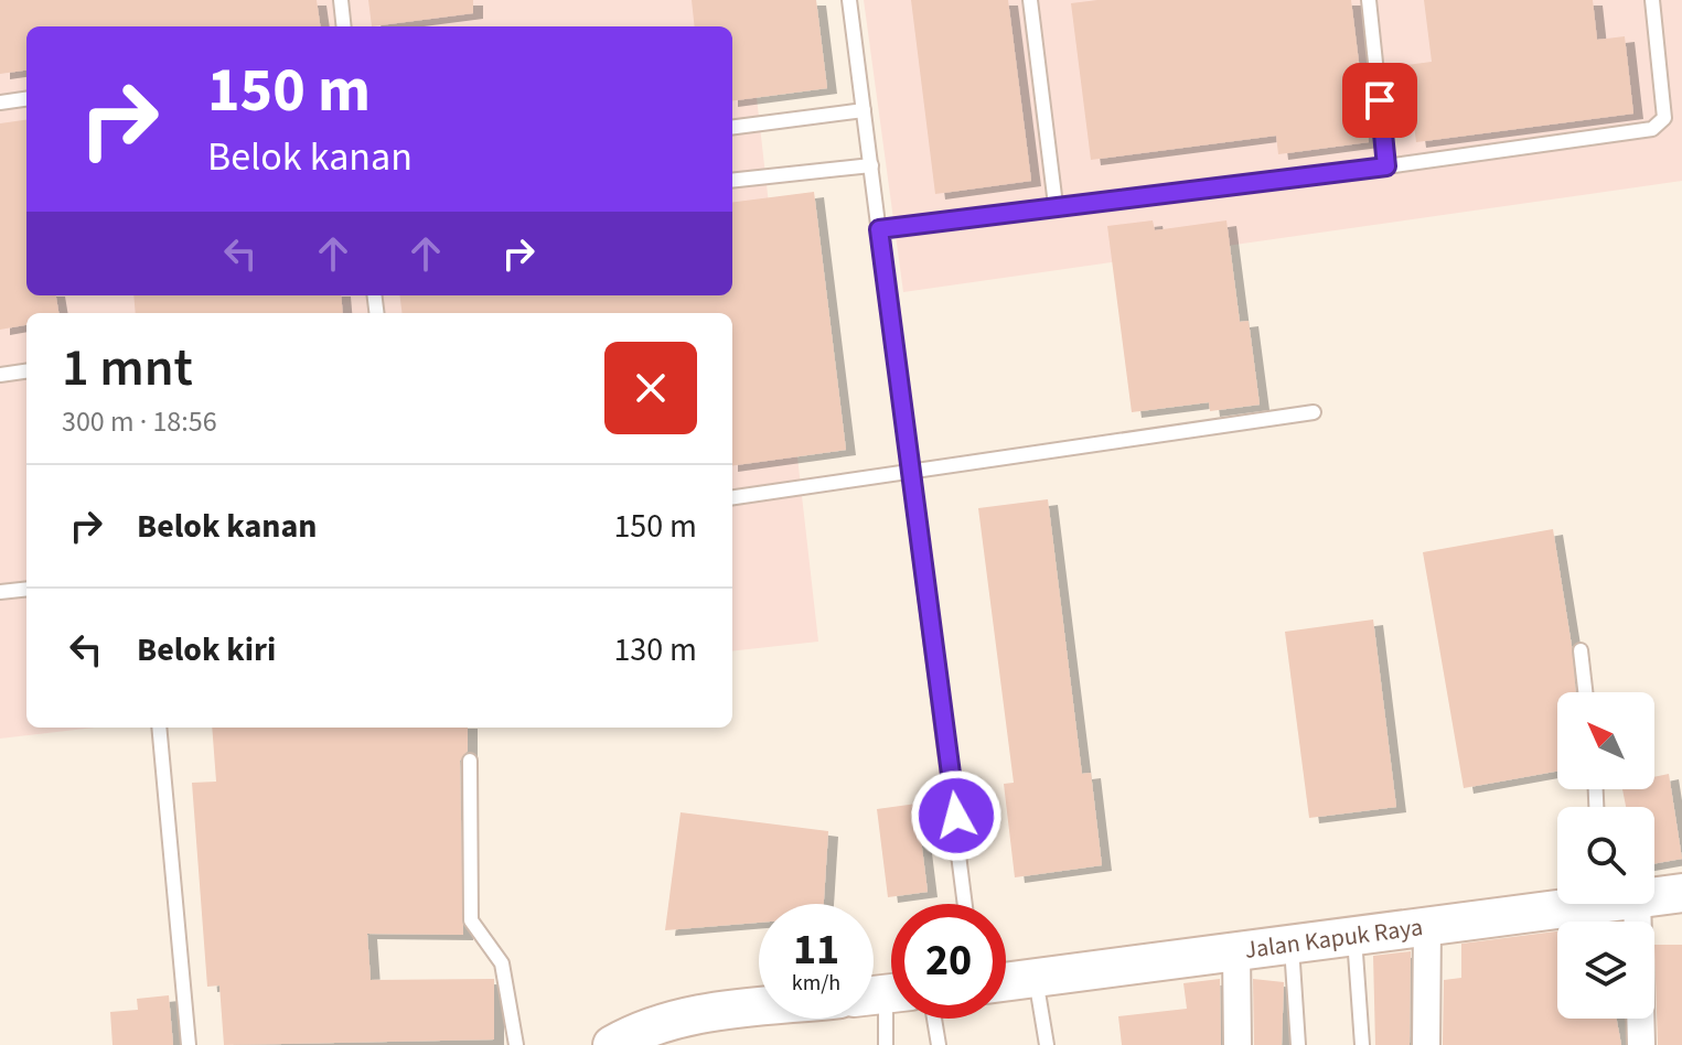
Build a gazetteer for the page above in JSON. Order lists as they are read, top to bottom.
{
  "streets": {
    "main road": ["Jalan Kapuk Raya"]
  },
  "north": "top left",
  "page": {
    "turn": ["150 m", "Belok kanan"],
    "heading": ["1 mnt", "300 m · 18:56"],
    "list": [
      {
        "name": "Belok kanan",
        "value": "150 m"
      },
      {
        "name": "Belok kiri",
        "value": "130 m"
      }
    ],
    "speed": "11 km/h",
    "limit": "20"
  }
}
